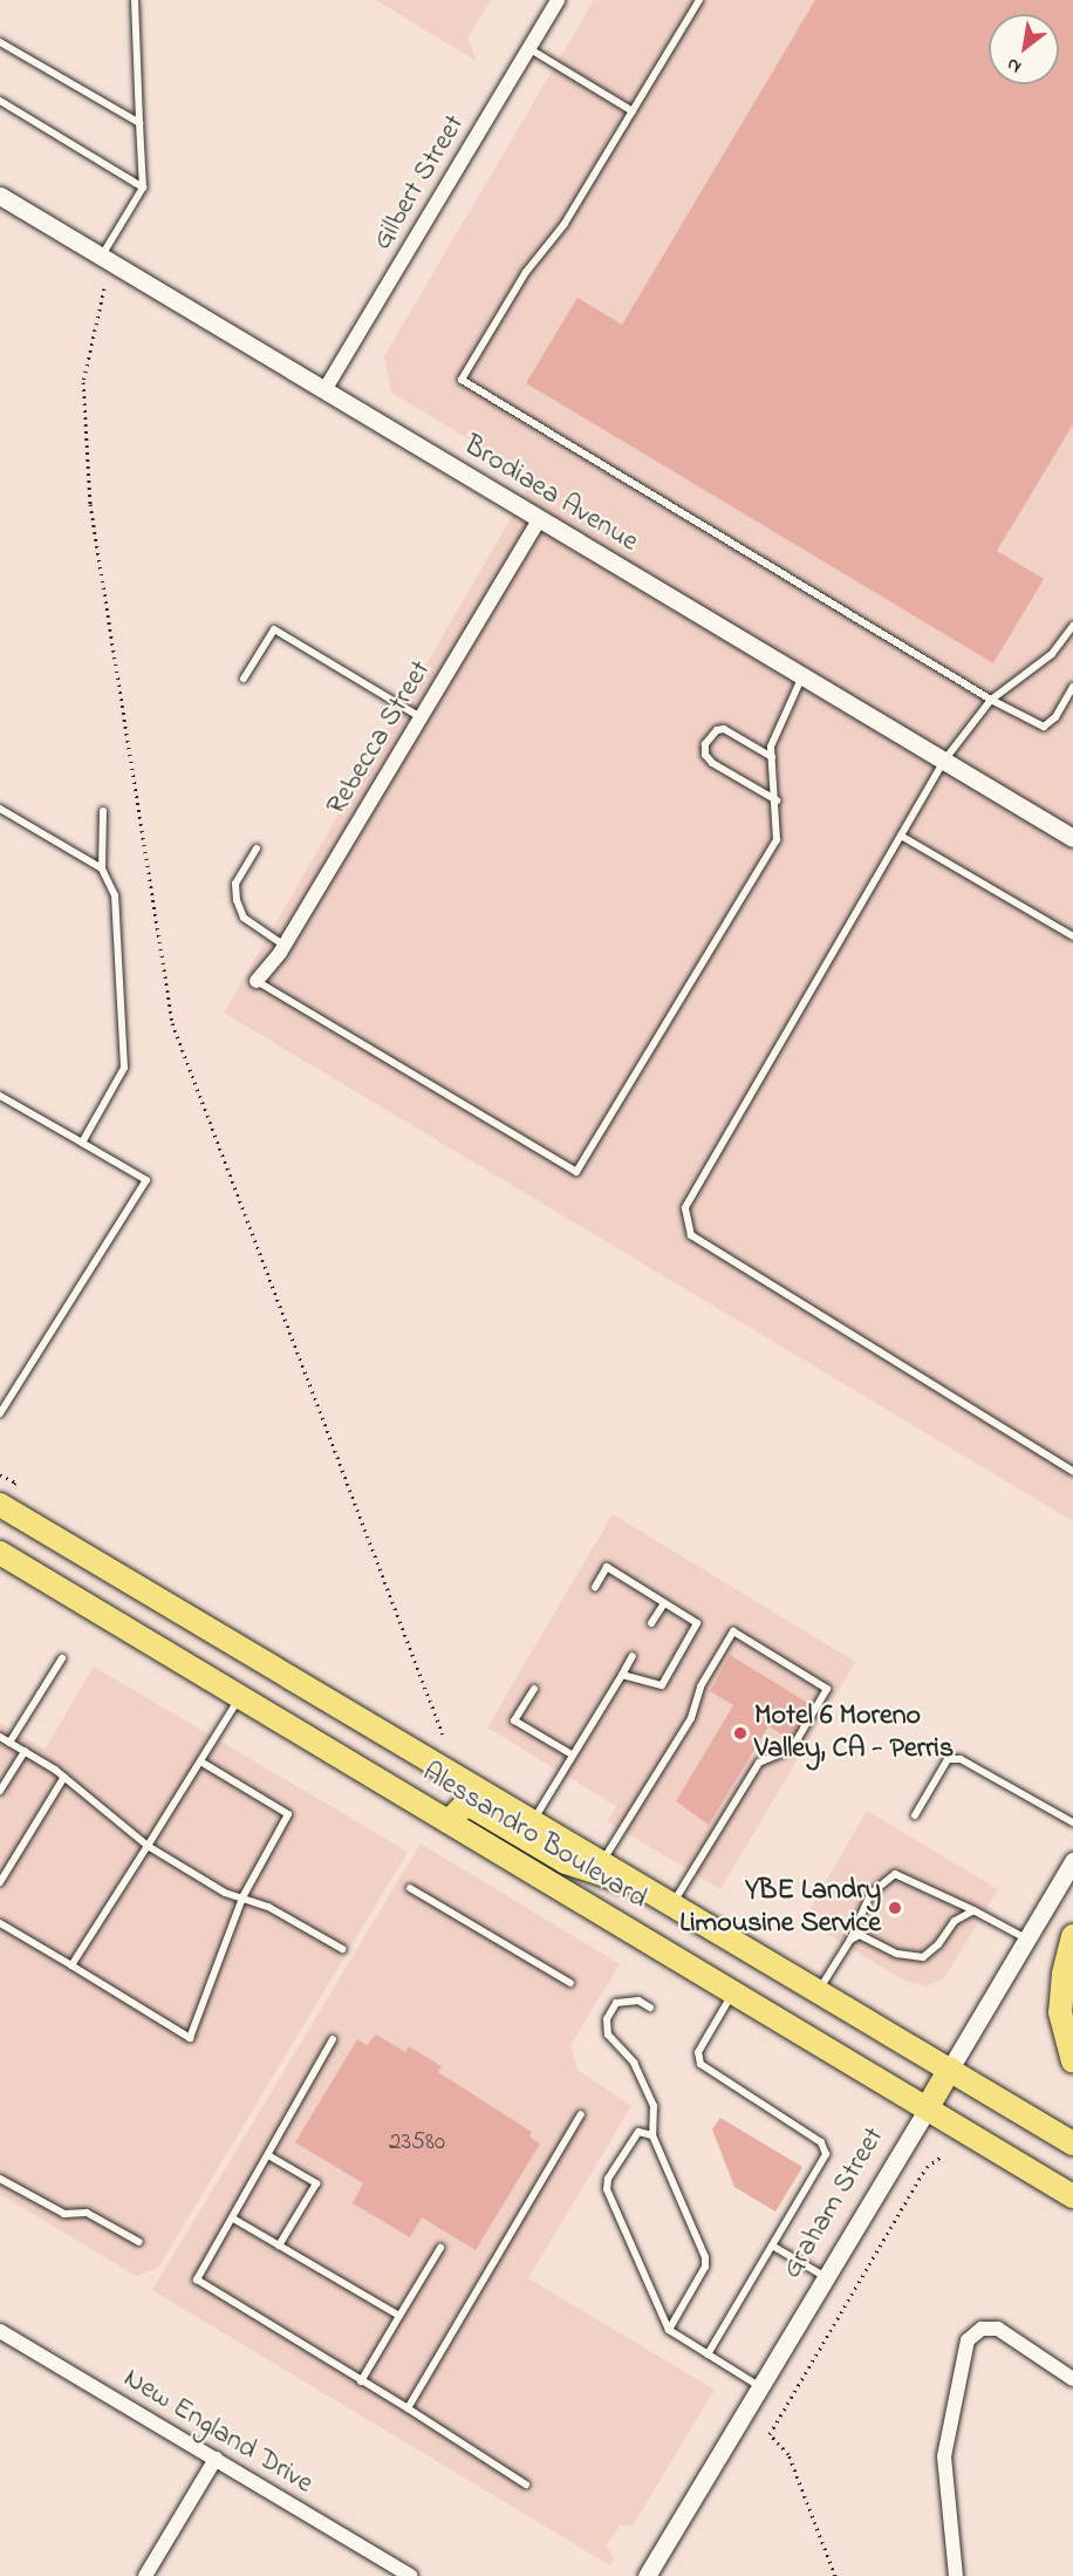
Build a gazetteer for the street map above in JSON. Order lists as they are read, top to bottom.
{
  "streets": {
    "main road": ["Alessandro Boulevard", "Graham Street"],
    "street": [
      "Gilbert Street",
      "Brodiaea Avenue",
      "Rebecca Street",
      "New England Drive"
    ]
  },
  "crossings": [
    ["Gilbert Street", "Brodiaea Avenue"],
    ["Brodiaea Avenue", "Rebecca Street"],
    ["Alessandro Boulevard", "Graham Street"]
  ],
  "places": ["Motel 6 Moreno Valley, CA - Perris", "YBE Landry Limousine Service"],
  "house_numbers": ["23580"],
  "north": "bottom left"
}
